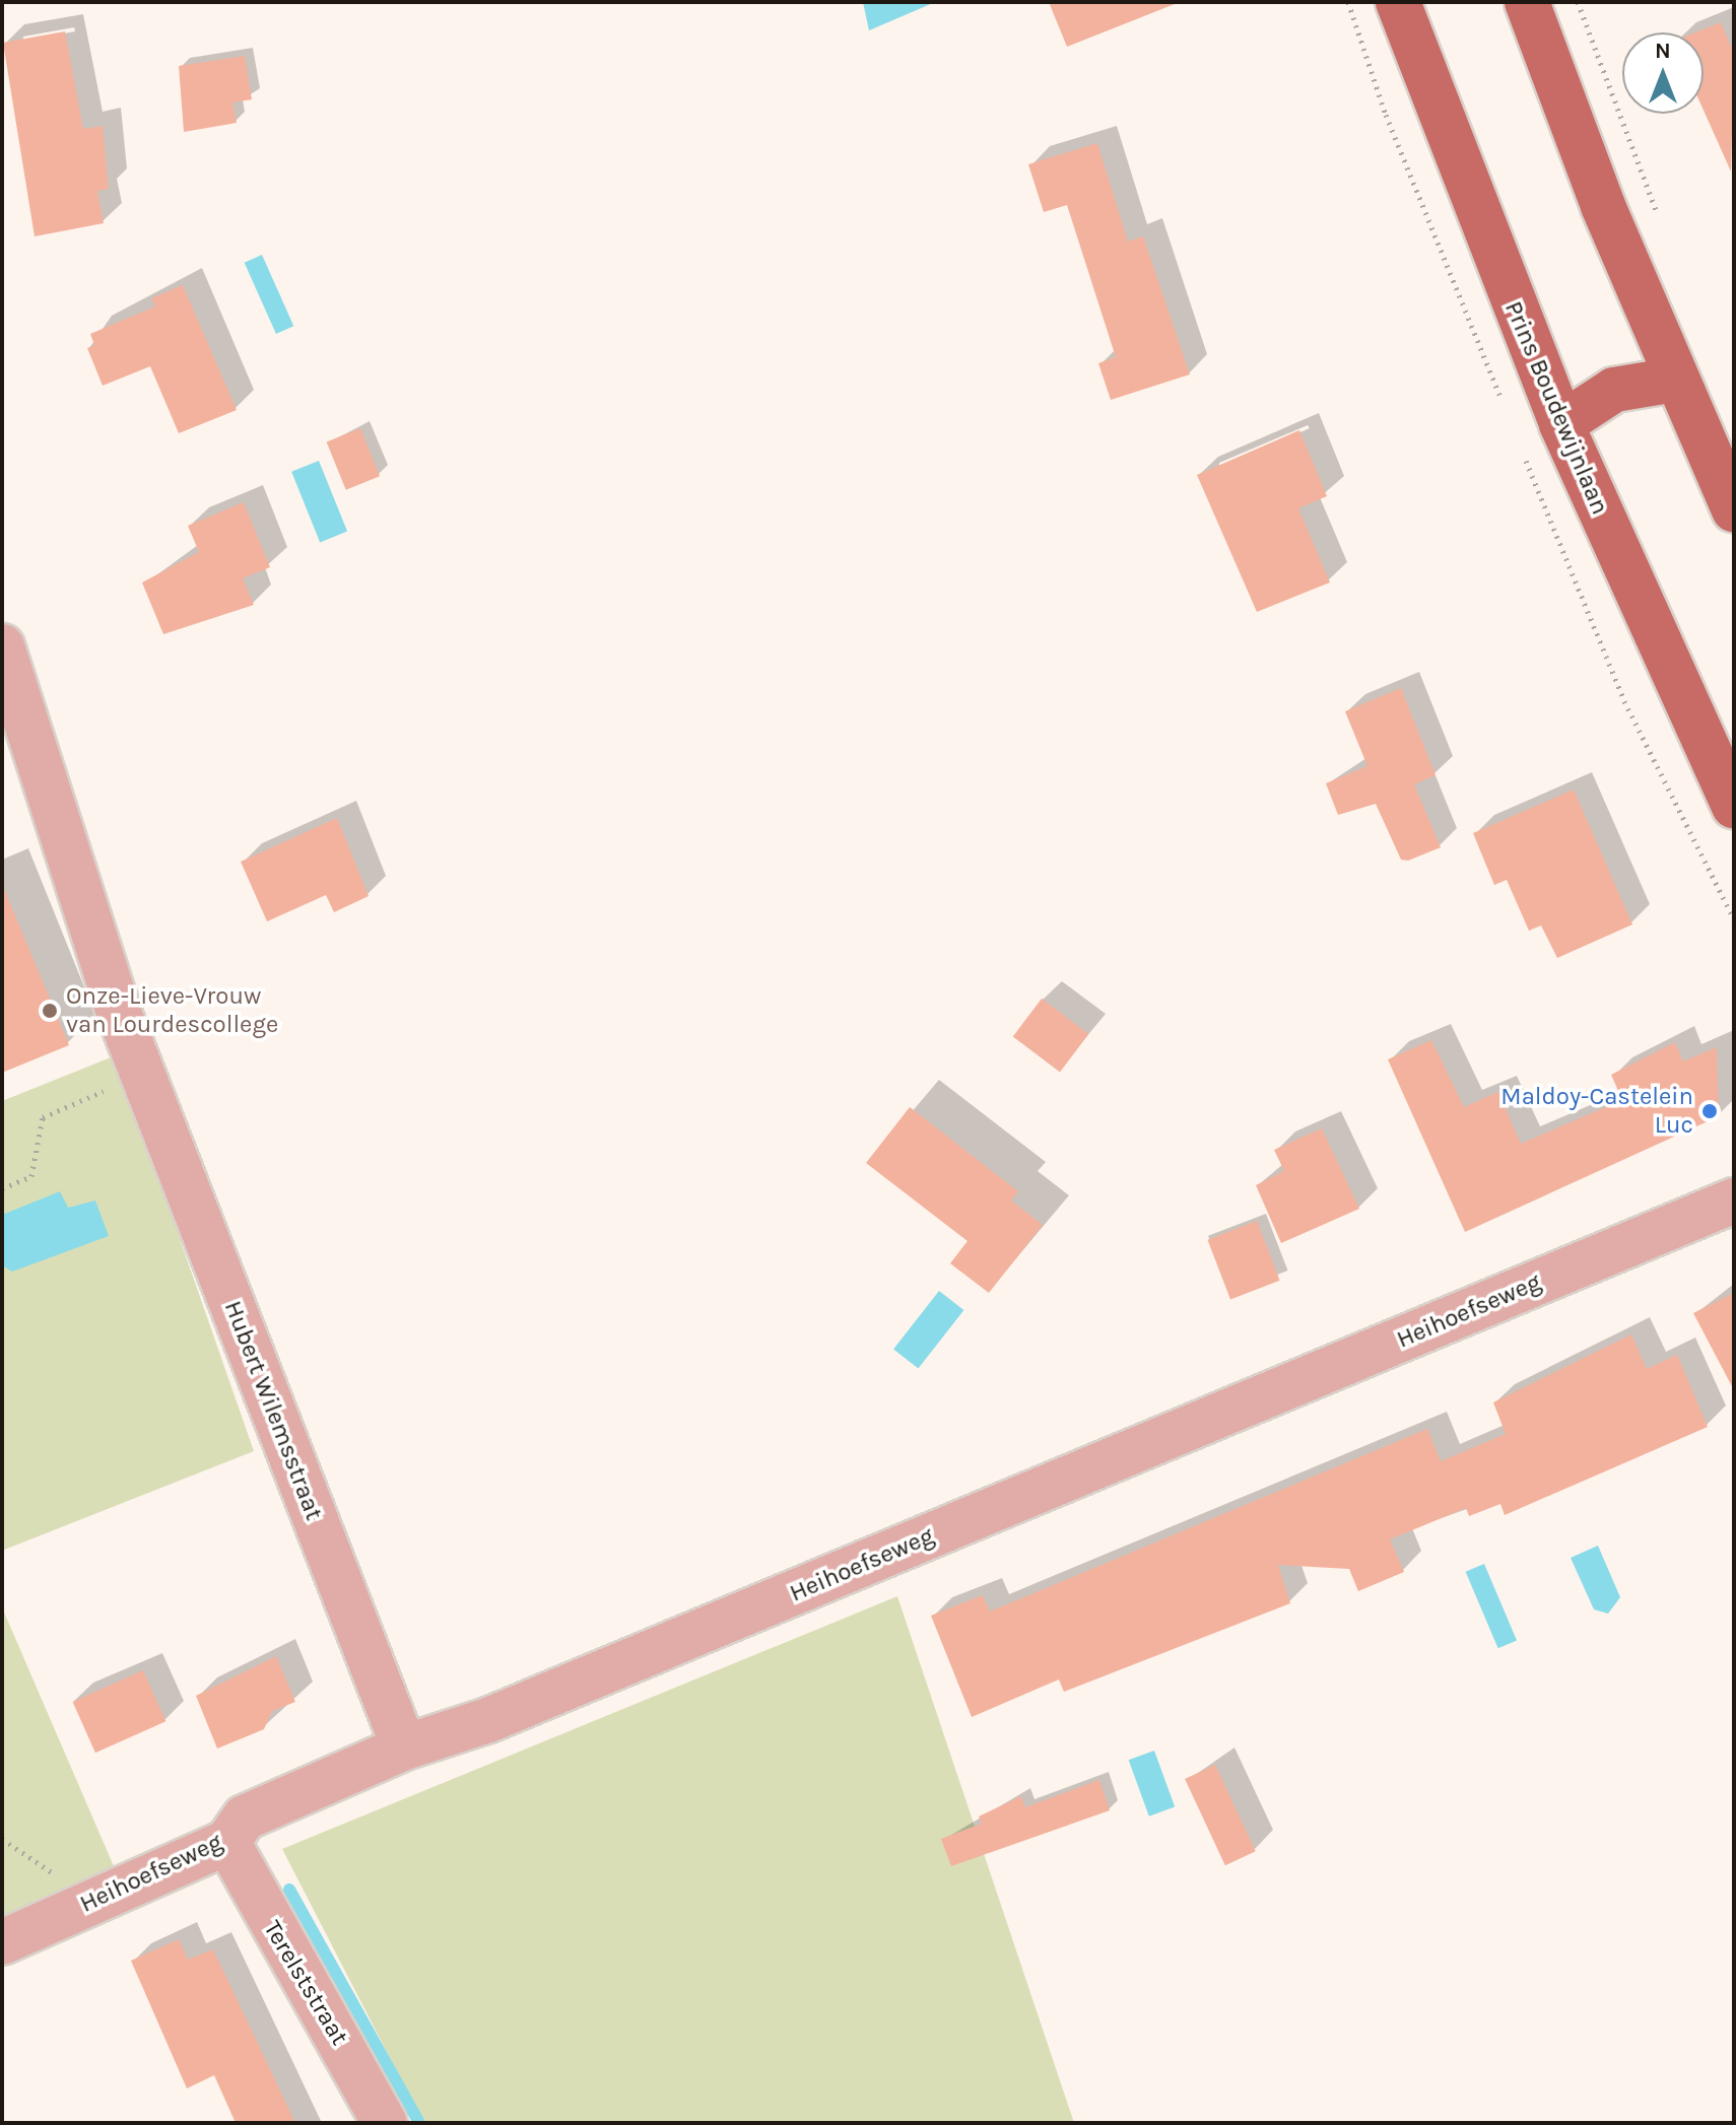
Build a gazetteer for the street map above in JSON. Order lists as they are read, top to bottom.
{
  "streets": {
    "main road": ["Prins Boudewijnlaan"],
    "street": ["Heihoefseweg", "Hubert Wilemsstraat", "Terelststraat"]
  },
  "crossings": [
    ["Heihoefseweg", "Hubert Wilemsstraat"],
    ["Heihoefseweg", "Terelststraat"]
  ],
  "places": ["Onze-Lieve-Vrouw van Lourdescollege", "Maldoy-Castelein Luc"],
  "north": "top"
}
